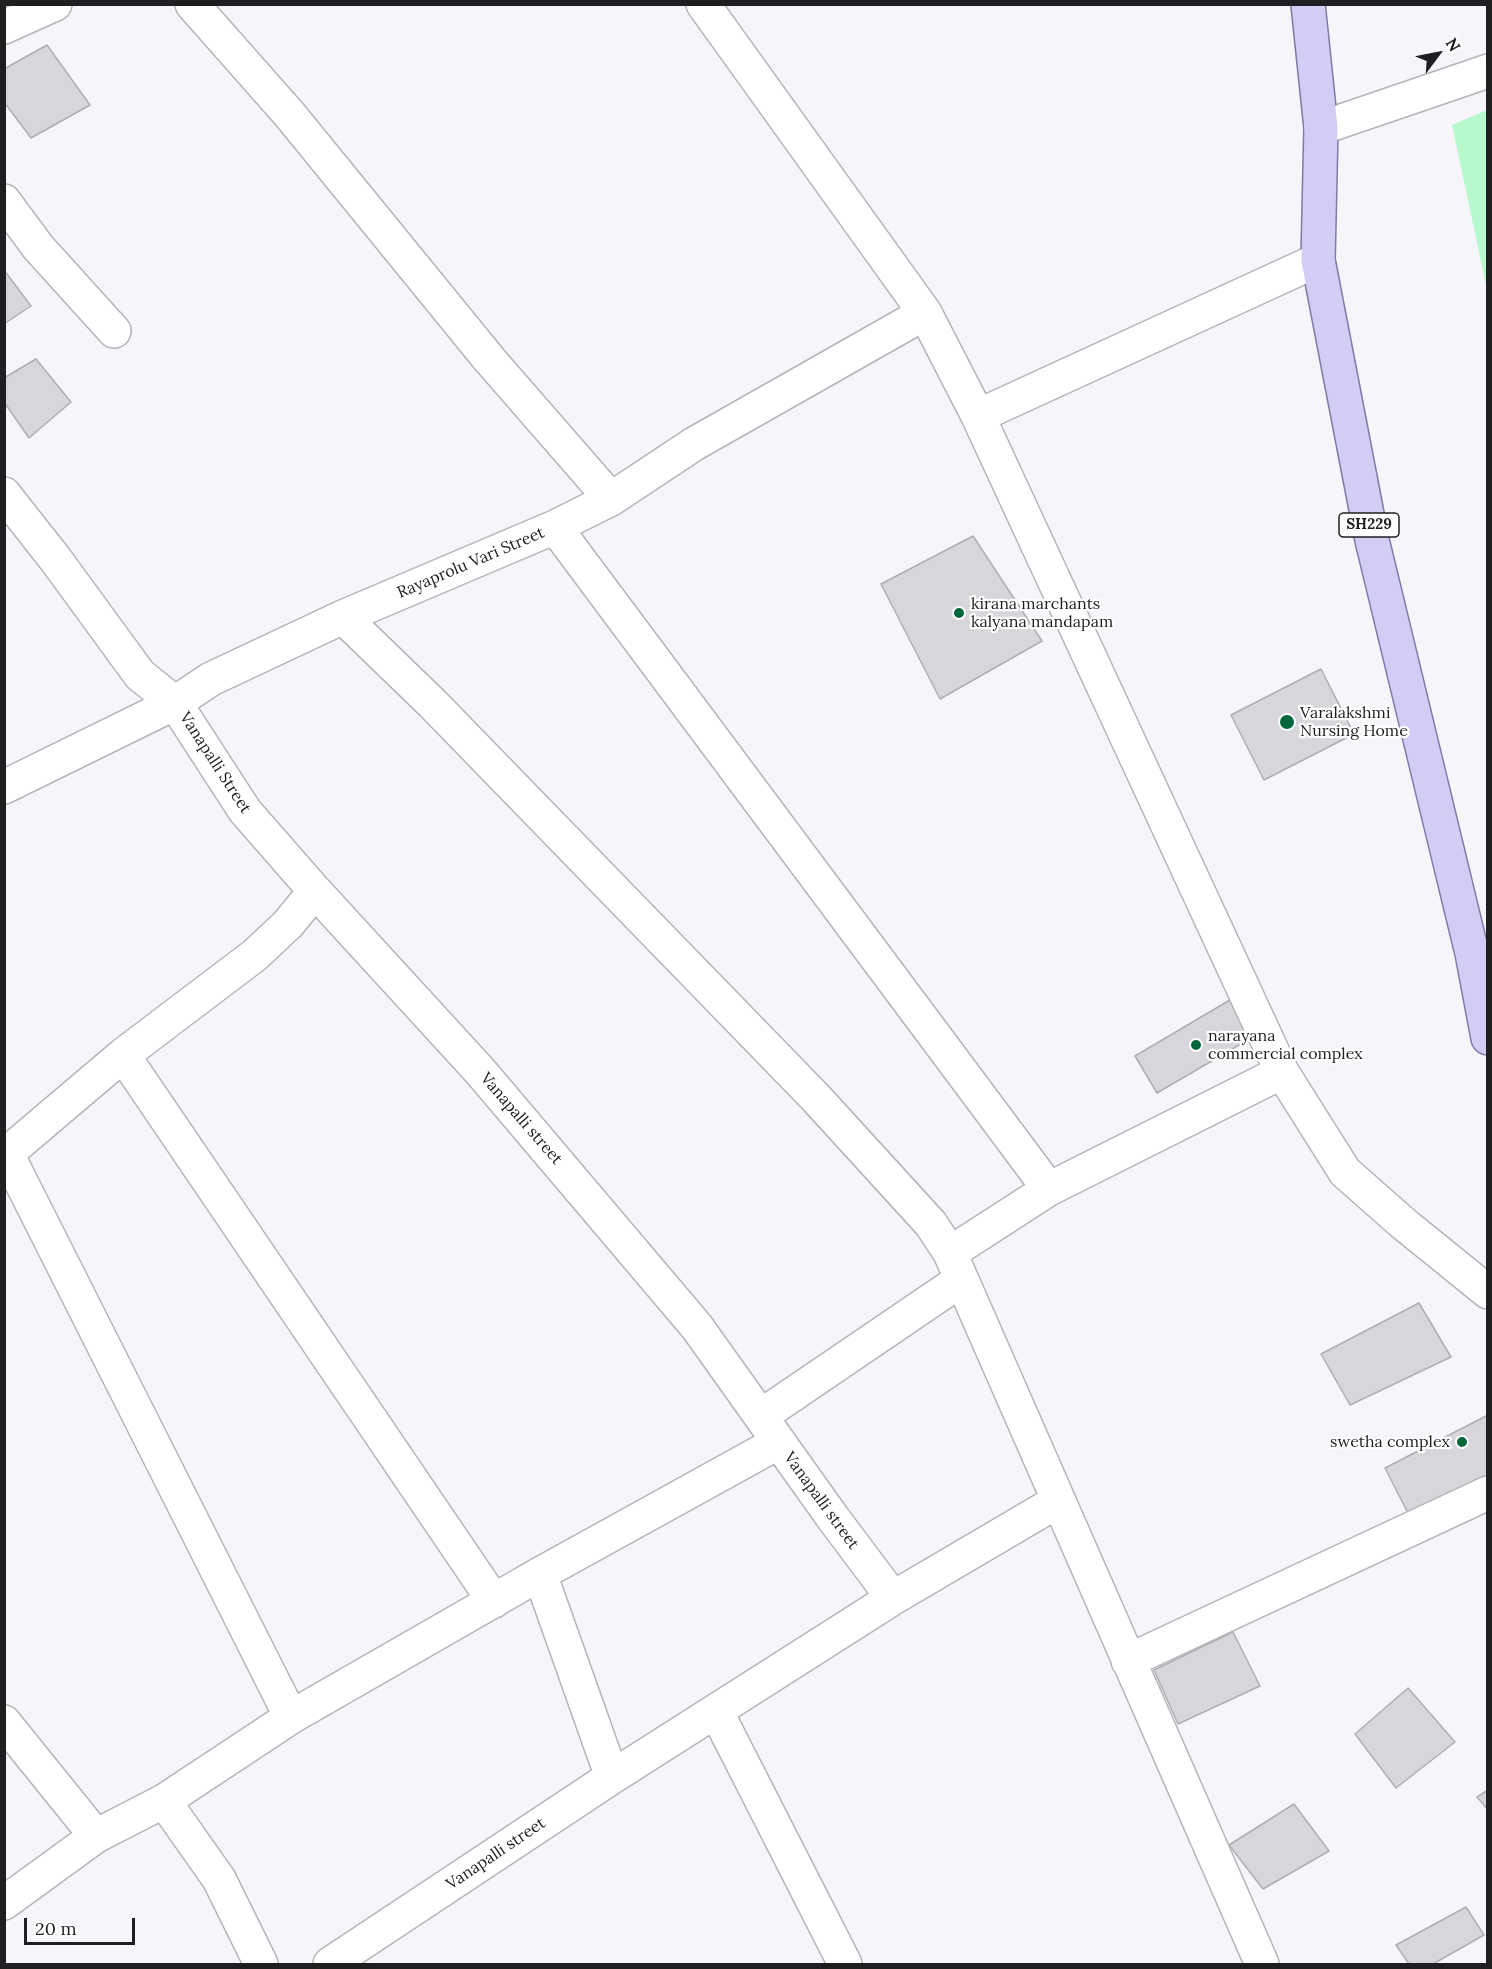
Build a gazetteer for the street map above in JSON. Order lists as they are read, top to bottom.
{
  "streets": {
    "main road": ["SH229"],
    "street": ["Rayaprolu Vari Street", "Vanapalli Street", "Vanapalli street"]
  },
  "crossings": [
    ["Rayaprolu Vari Street", "Vanapalli Street"],
    ["Vanapalli Street", "Vanapalli street"]
  ],
  "places": [
    "kirana marchants kalyana mandapam",
    "Varalakshmi Nursing Home",
    "narayana commercial complex",
    "swetha complex"
  ],
  "scale_bar": "20 m",
  "north": "top right"
}
